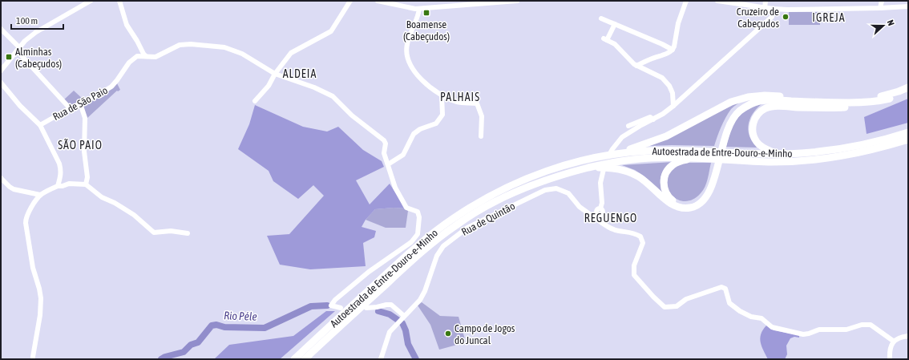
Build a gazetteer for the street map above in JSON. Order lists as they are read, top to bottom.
{
  "streets": {
    "highway": ["Autoestrada de Entre-Douro-e-Minho"],
    "street": ["Rua de São Paio", "Rua de Quintão"]
  },
  "districts": [
    "IGREJA",
    "ALDEIA",
    "PALHAIS",
    "SÃO PAIO",
    "REGUENGO"
  ],
  "water": ["Rio Péle"],
  "places": {
    "transit": ["Boamense (Cabeçudos)", "Alminhas (Cabeçudos)"],
    "other": ["Cruzeiro de Cabeçudos", "Campo de Jogos do Juncal"]
  },
  "scale_bar": "100 m",
  "north": "right"
}
